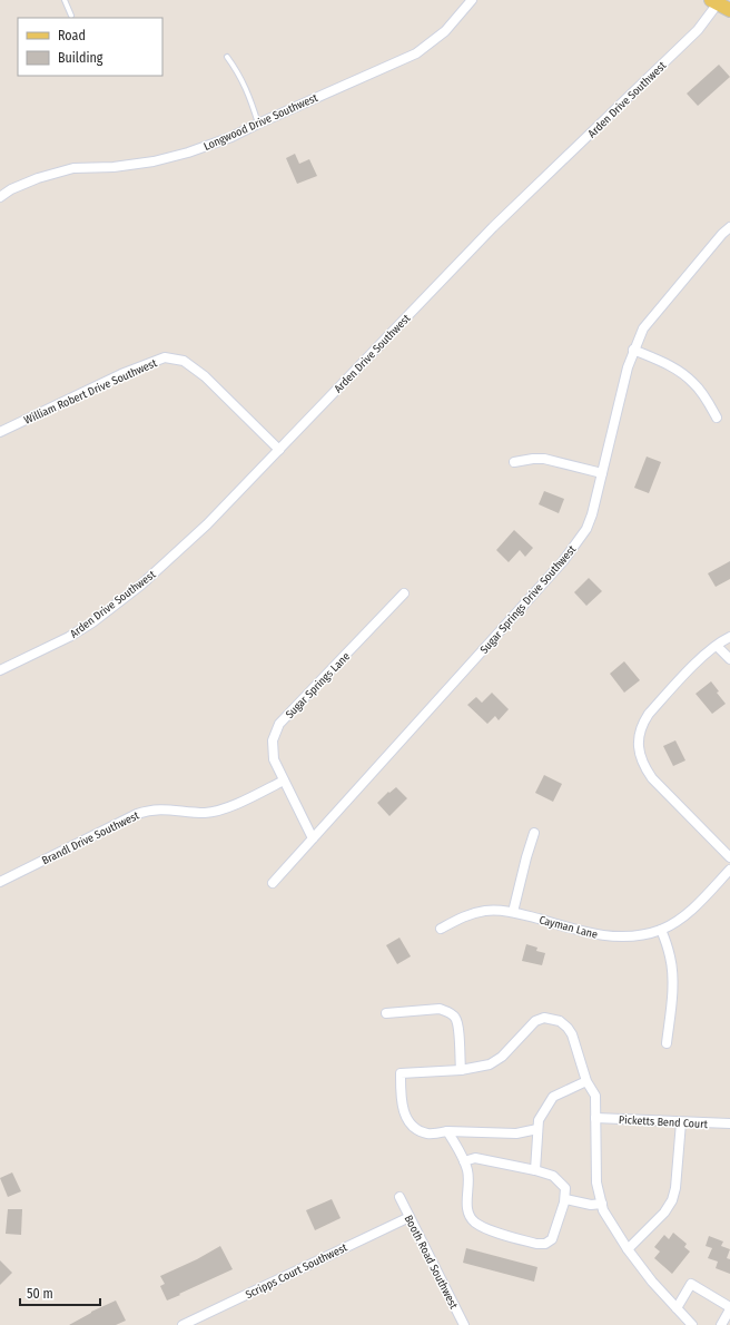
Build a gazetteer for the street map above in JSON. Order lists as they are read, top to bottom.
{
  "streets": {
    "street": [
      "Arden Drive Southwest",
      "Longwood Drive Southwest",
      "William Robert Drive Southwest",
      "Sugar Springs Drive Southwest",
      "Sugar Springs Lane",
      "Brandl Drive Southwest",
      "Cayman Lane",
      "Picketts Bend Court",
      "Booth Road Southwest",
      "Scripps Court Southwest"
    ]
  },
  "crossings": [
    ["Arden Drive Southwest", "William Robert Drive Southwest"],
    ["Sugar Springs Drive Southwest", "Sugar Springs Lane"],
    ["Sugar Springs Lane", "Brandl Drive Southwest"],
    ["Booth Road Southwest", "Scripps Court Southwest"]
  ],
  "legend": ["Road", "Building"],
  "scale_bar": "50 m"
}
